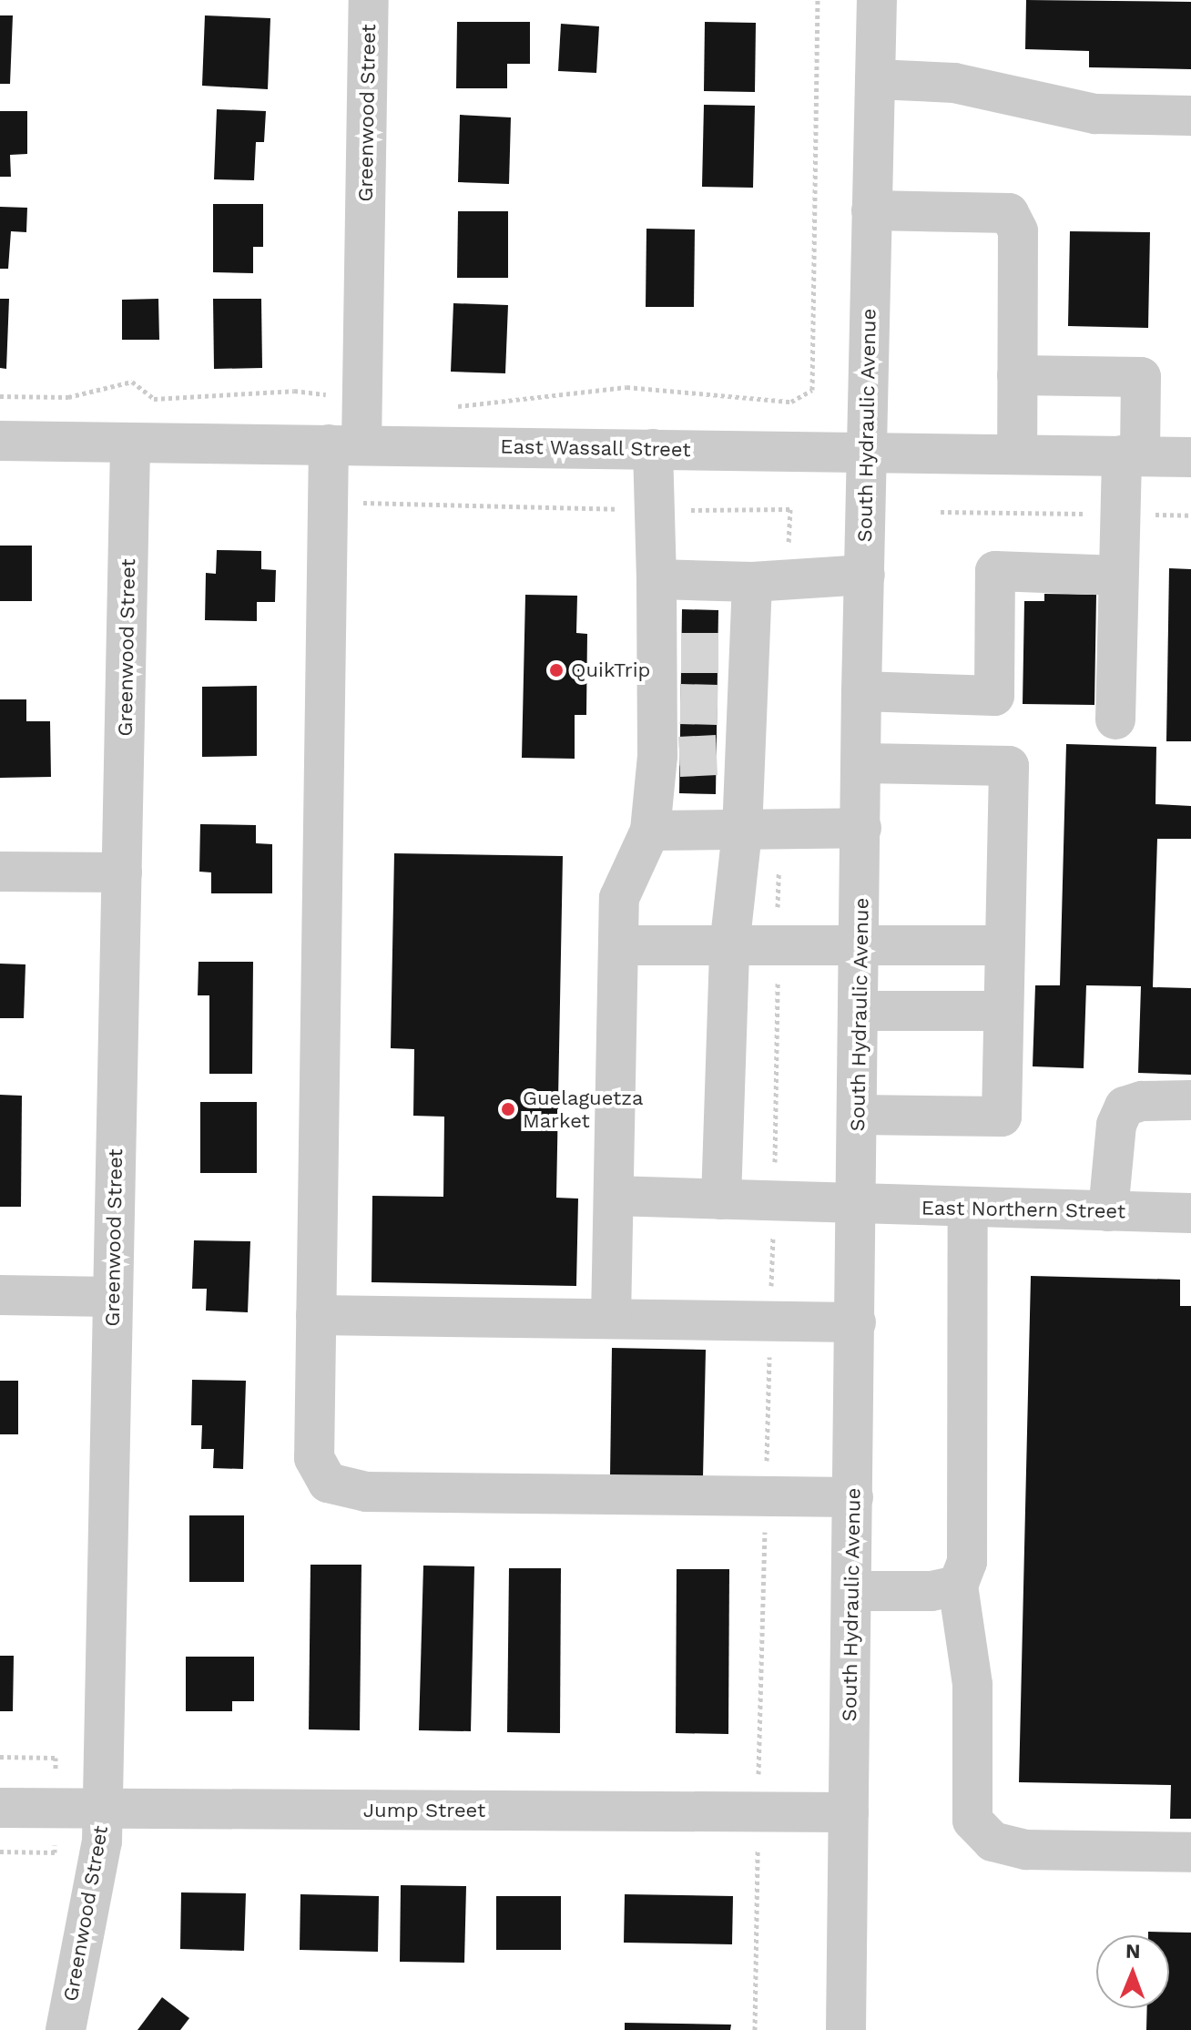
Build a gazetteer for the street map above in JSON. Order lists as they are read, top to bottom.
{
  "streets": {
    "street": [
      "Greenwood Street",
      "South Hydraulic Avenue",
      "East Wassall Street",
      "East Northern Street",
      "Jump Street"
    ]
  },
  "crossings": [
    ["Greenwood Street", "South Hydraulic Avenue"],
    ["Greenwood Street", "East Wassall Street"],
    ["Greenwood Street", "Jump Street"],
    ["South Hydraulic Avenue", "East Wassall Street"],
    ["South Hydraulic Avenue", "East Northern Street"],
    ["South Hydraulic Avenue", "Jump Street"]
  ],
  "places": ["QuikTrip", "Guelaguetza Market"],
  "north": "top"
}
